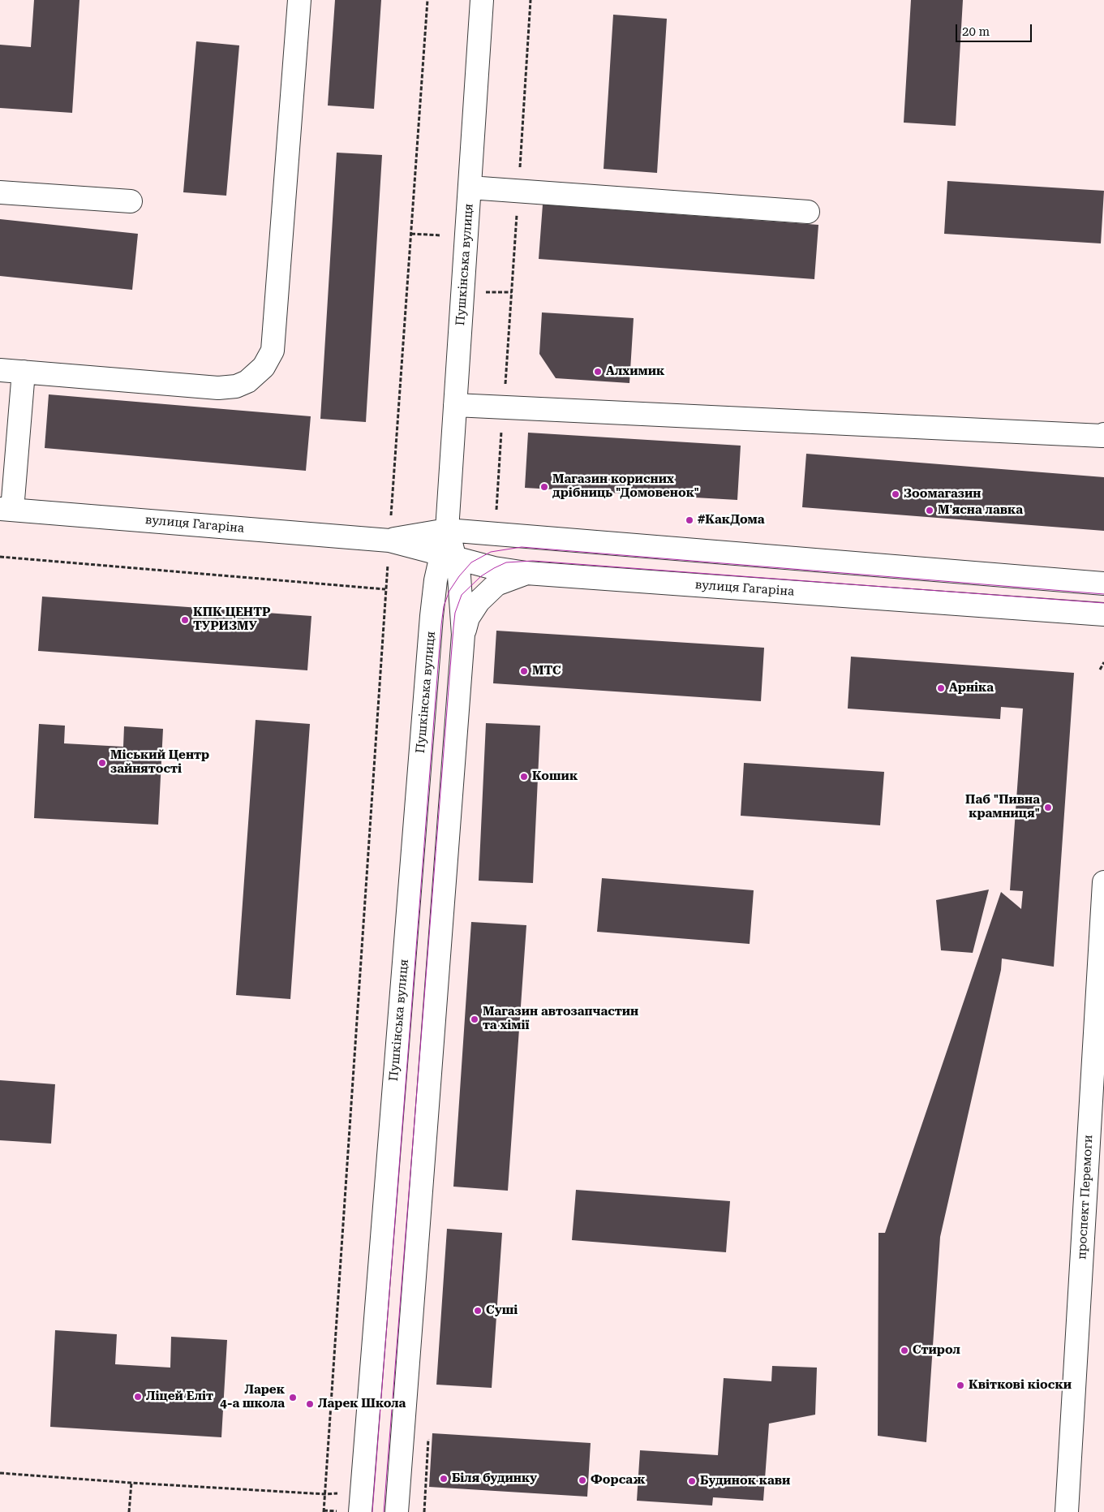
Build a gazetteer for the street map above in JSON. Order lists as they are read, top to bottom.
{
  "streets": {
    "street": ["Пушкінська вулиця", "вулиця Гагаріна", "проспект Перемоги"]
  },
  "crossings": [
    ["Пушкінська вулиця", "вулиця Гагаріна"]
  ],
  "places": [
    "Алхимик",
    "Магазин корисних дрібниць \"Домовенок\"",
    "Зоомагазин",
    "М'ясна лавка",
    "#КакДома",
    "КПК ЦЕНТР ТУРИЗМУ",
    "МТС",
    "Арніка",
    "Міський Центр зайнятості",
    "Кошик",
    "Паб \"Пивна крамниця\"",
    "Магазин автозапчастин та хімії",
    "Суші",
    "Стирол",
    "Квіткові кіоски",
    "Ліцей Еліт",
    "Ларек 4-а школа",
    "Ларек Школа",
    "Біля будинку",
    "Форсаж",
    "Будинок кави"
  ],
  "scale_bar": "20 m"
}
